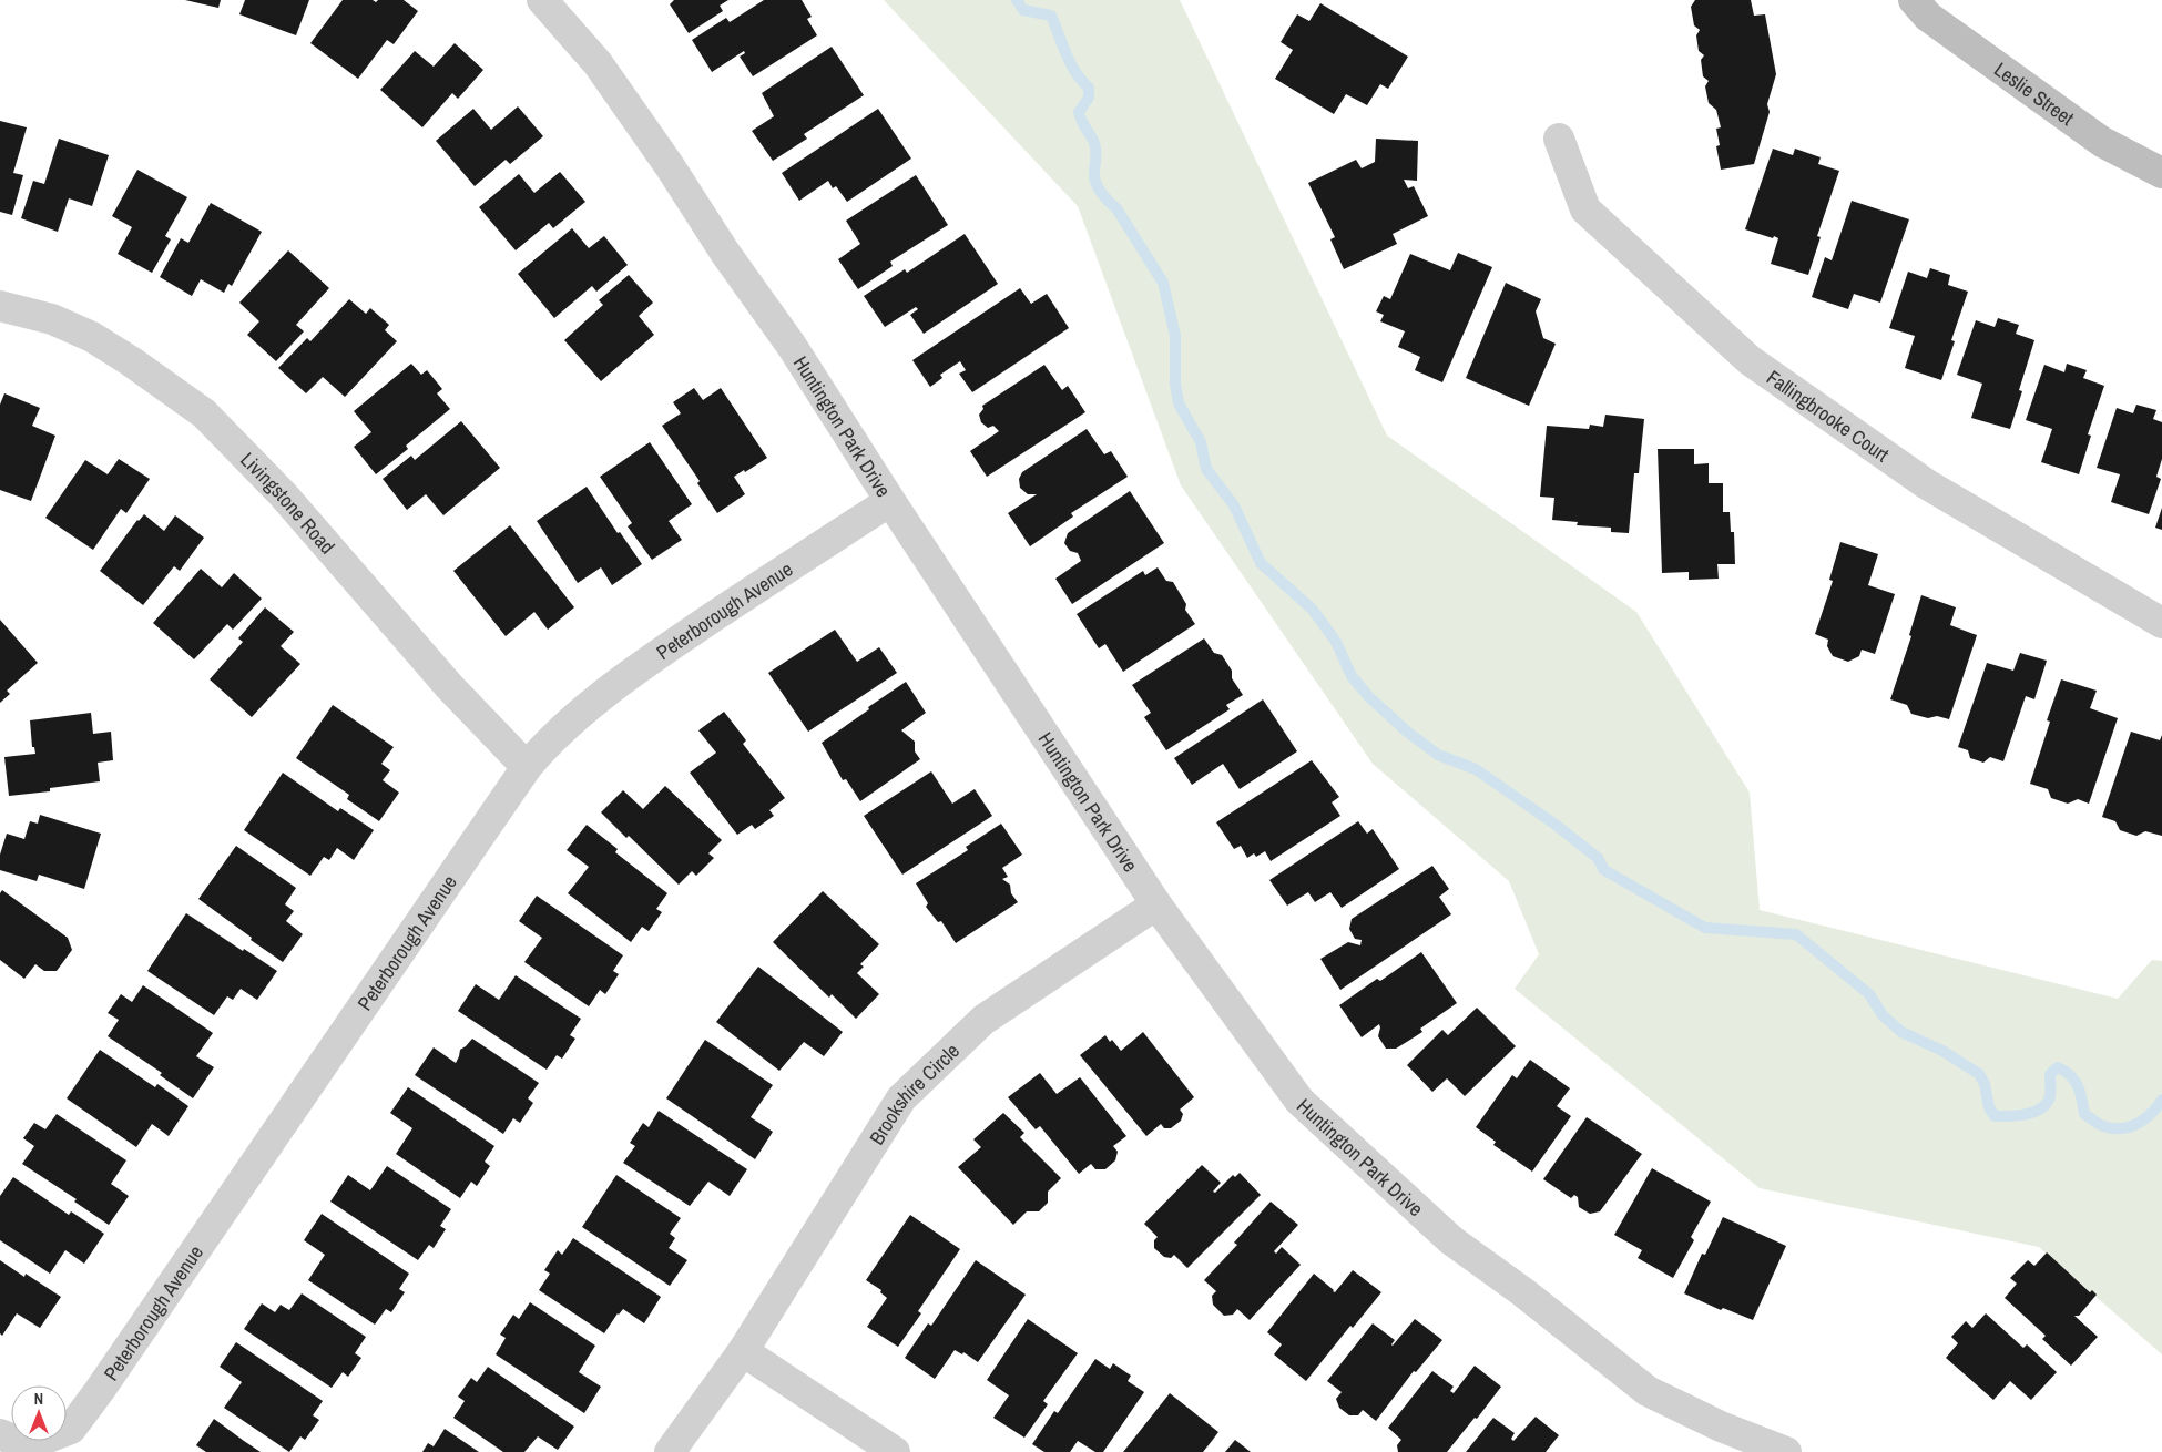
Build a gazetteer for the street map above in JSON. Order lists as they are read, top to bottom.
{
  "streets": {
    "main road": ["Leslie Street"],
    "street": [
      "Fallingbrooke Court",
      "Huntington Park Drive",
      "Livingstone Road",
      "Peterborough Avenue",
      "Brookshire Circle"
    ]
  },
  "crossings": [
    ["Huntington Park Drive", "Peterborough Avenue"],
    ["Huntington Park Drive", "Brookshire Circle"],
    ["Livingstone Road", "Peterborough Avenue"]
  ],
  "north": "top"
}
